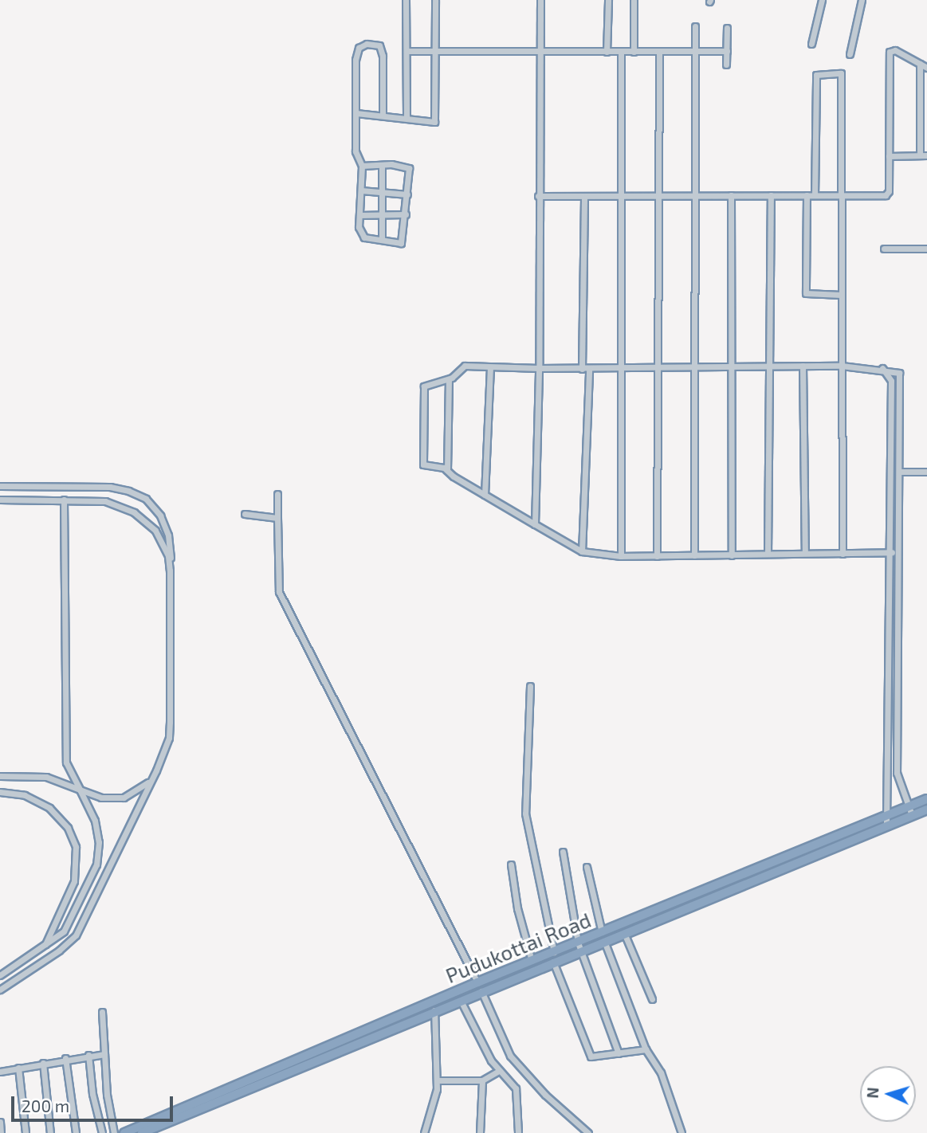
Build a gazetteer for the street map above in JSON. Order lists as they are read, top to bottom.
{
  "streets": {
    "highway": ["Pudukottai Road"]
  },
  "scale_bar": "200 m",
  "north": "left"
}
